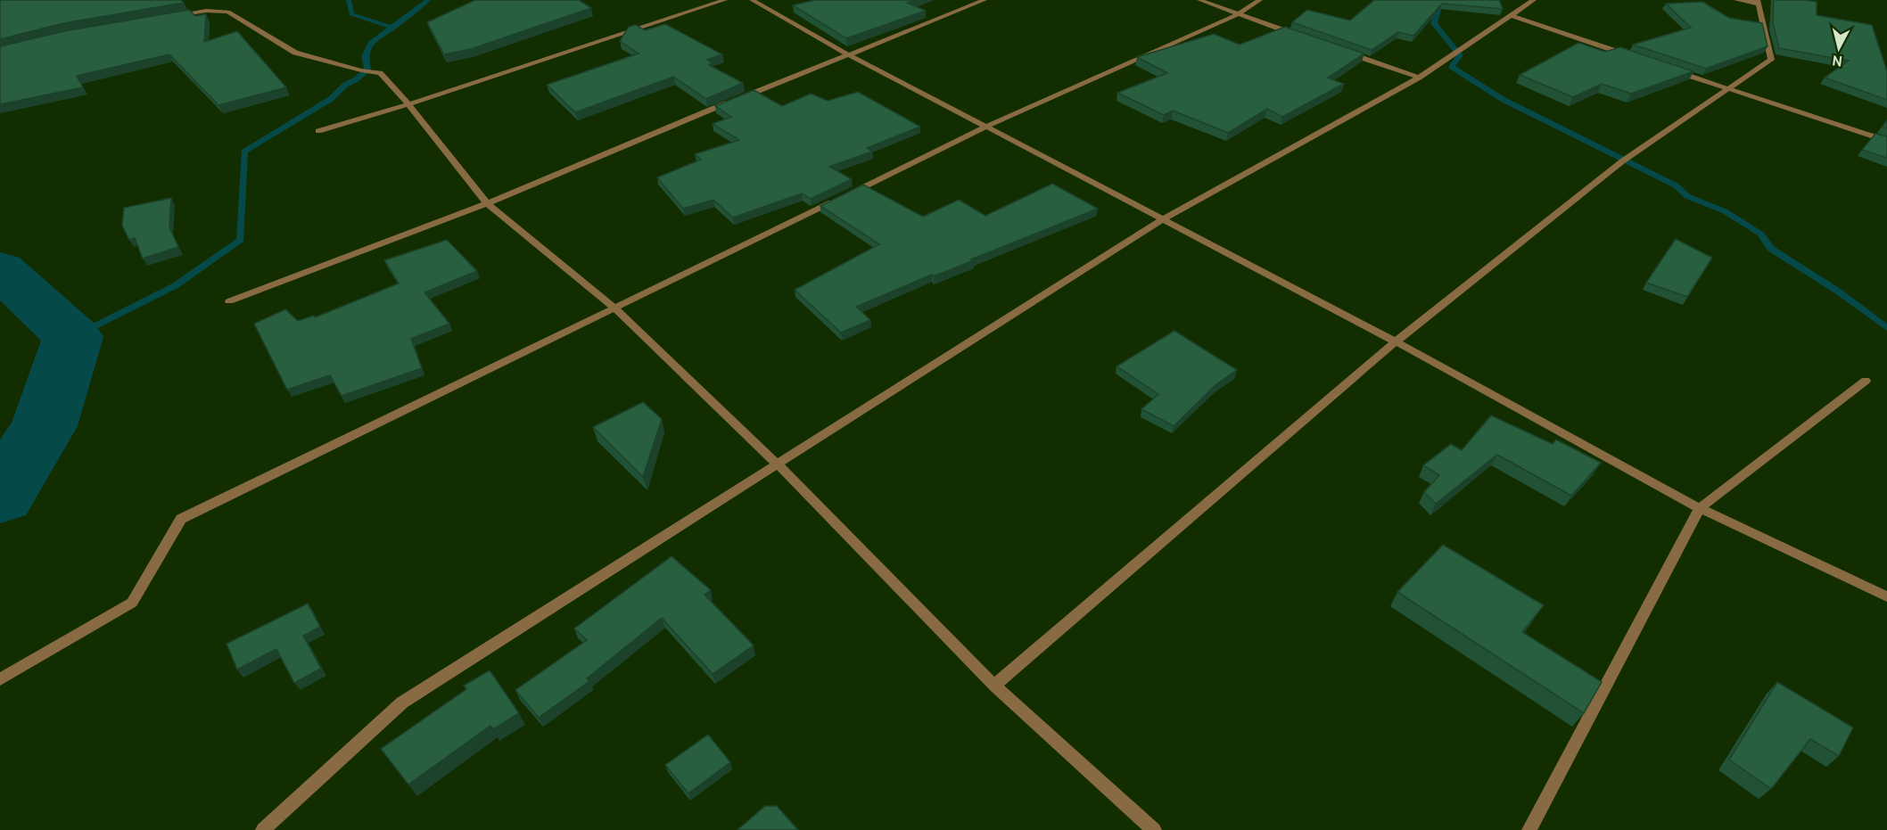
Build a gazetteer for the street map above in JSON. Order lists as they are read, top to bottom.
{
  "north": "bottom"
}
